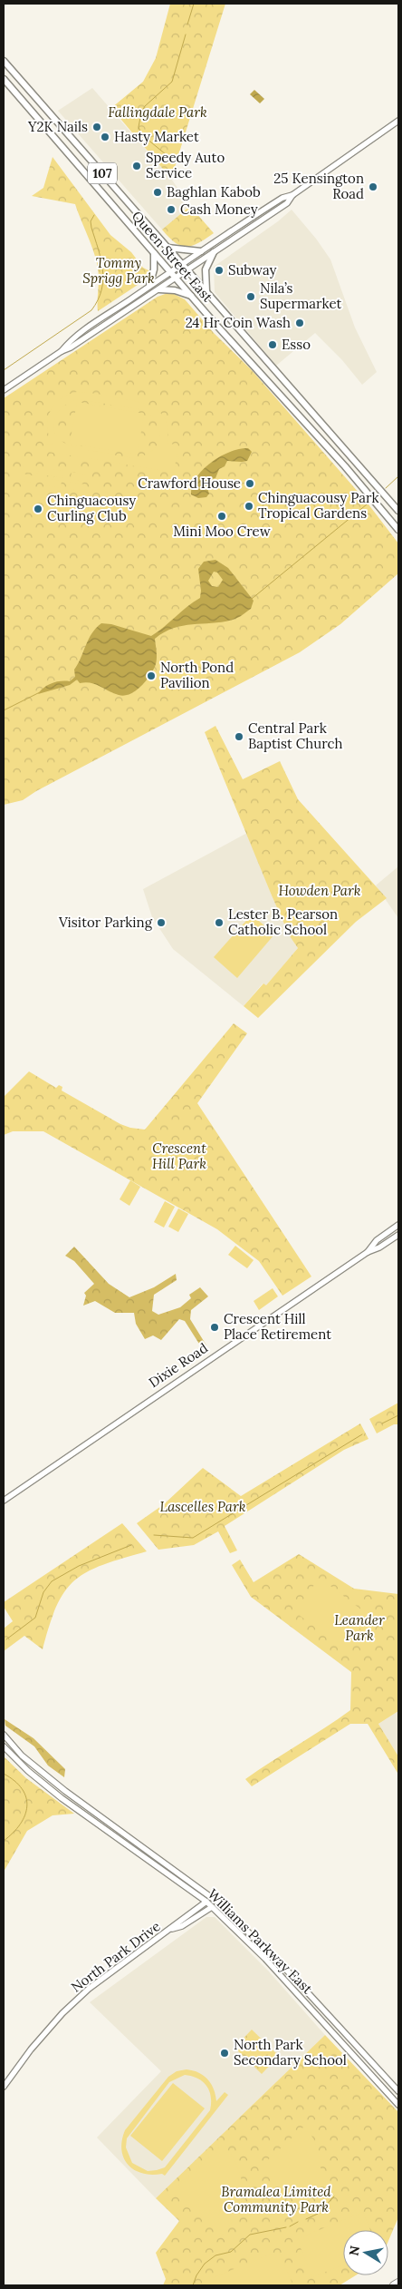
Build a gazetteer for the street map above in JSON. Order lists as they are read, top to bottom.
{
  "streets": {
    "main road": [
      "107",
      "Queen Street East",
      "Dixie Road",
      "Williams Parkway East",
      "North Park Drive"
    ]
  },
  "crossings": [
    ["Williams Parkway East", "North Park Drive"]
  ],
  "parks": [
    "Fallingdale Park",
    "Tommy Sprigg Park",
    "Howden Park",
    "Crescent Hill Park",
    "Lascelles Park",
    "Leander Park",
    "Bramalea Limited Community Park"
  ],
  "places": [
    "Y2K Nails",
    "Hasty Market",
    "Speedy Auto Service",
    "25 Kensington Road",
    "Baghlan Kabob",
    "Cash Money",
    "Subway",
    "Nila’s Supermarket",
    "24 Hr Coin Wash",
    "Esso",
    "Crawford House",
    "Chinguacousy Park Tropical Gardens",
    "Chinguacousy Curling Club",
    "Mini Moo Crew",
    "North Pond Pavilion",
    "Central Park Baptist Church",
    "Visitor Parking",
    "Lester B. Pearson Catholic School",
    "Crescent Hill Place Retirement",
    "North Park Secondary School"
  ],
  "north": "left"
}
